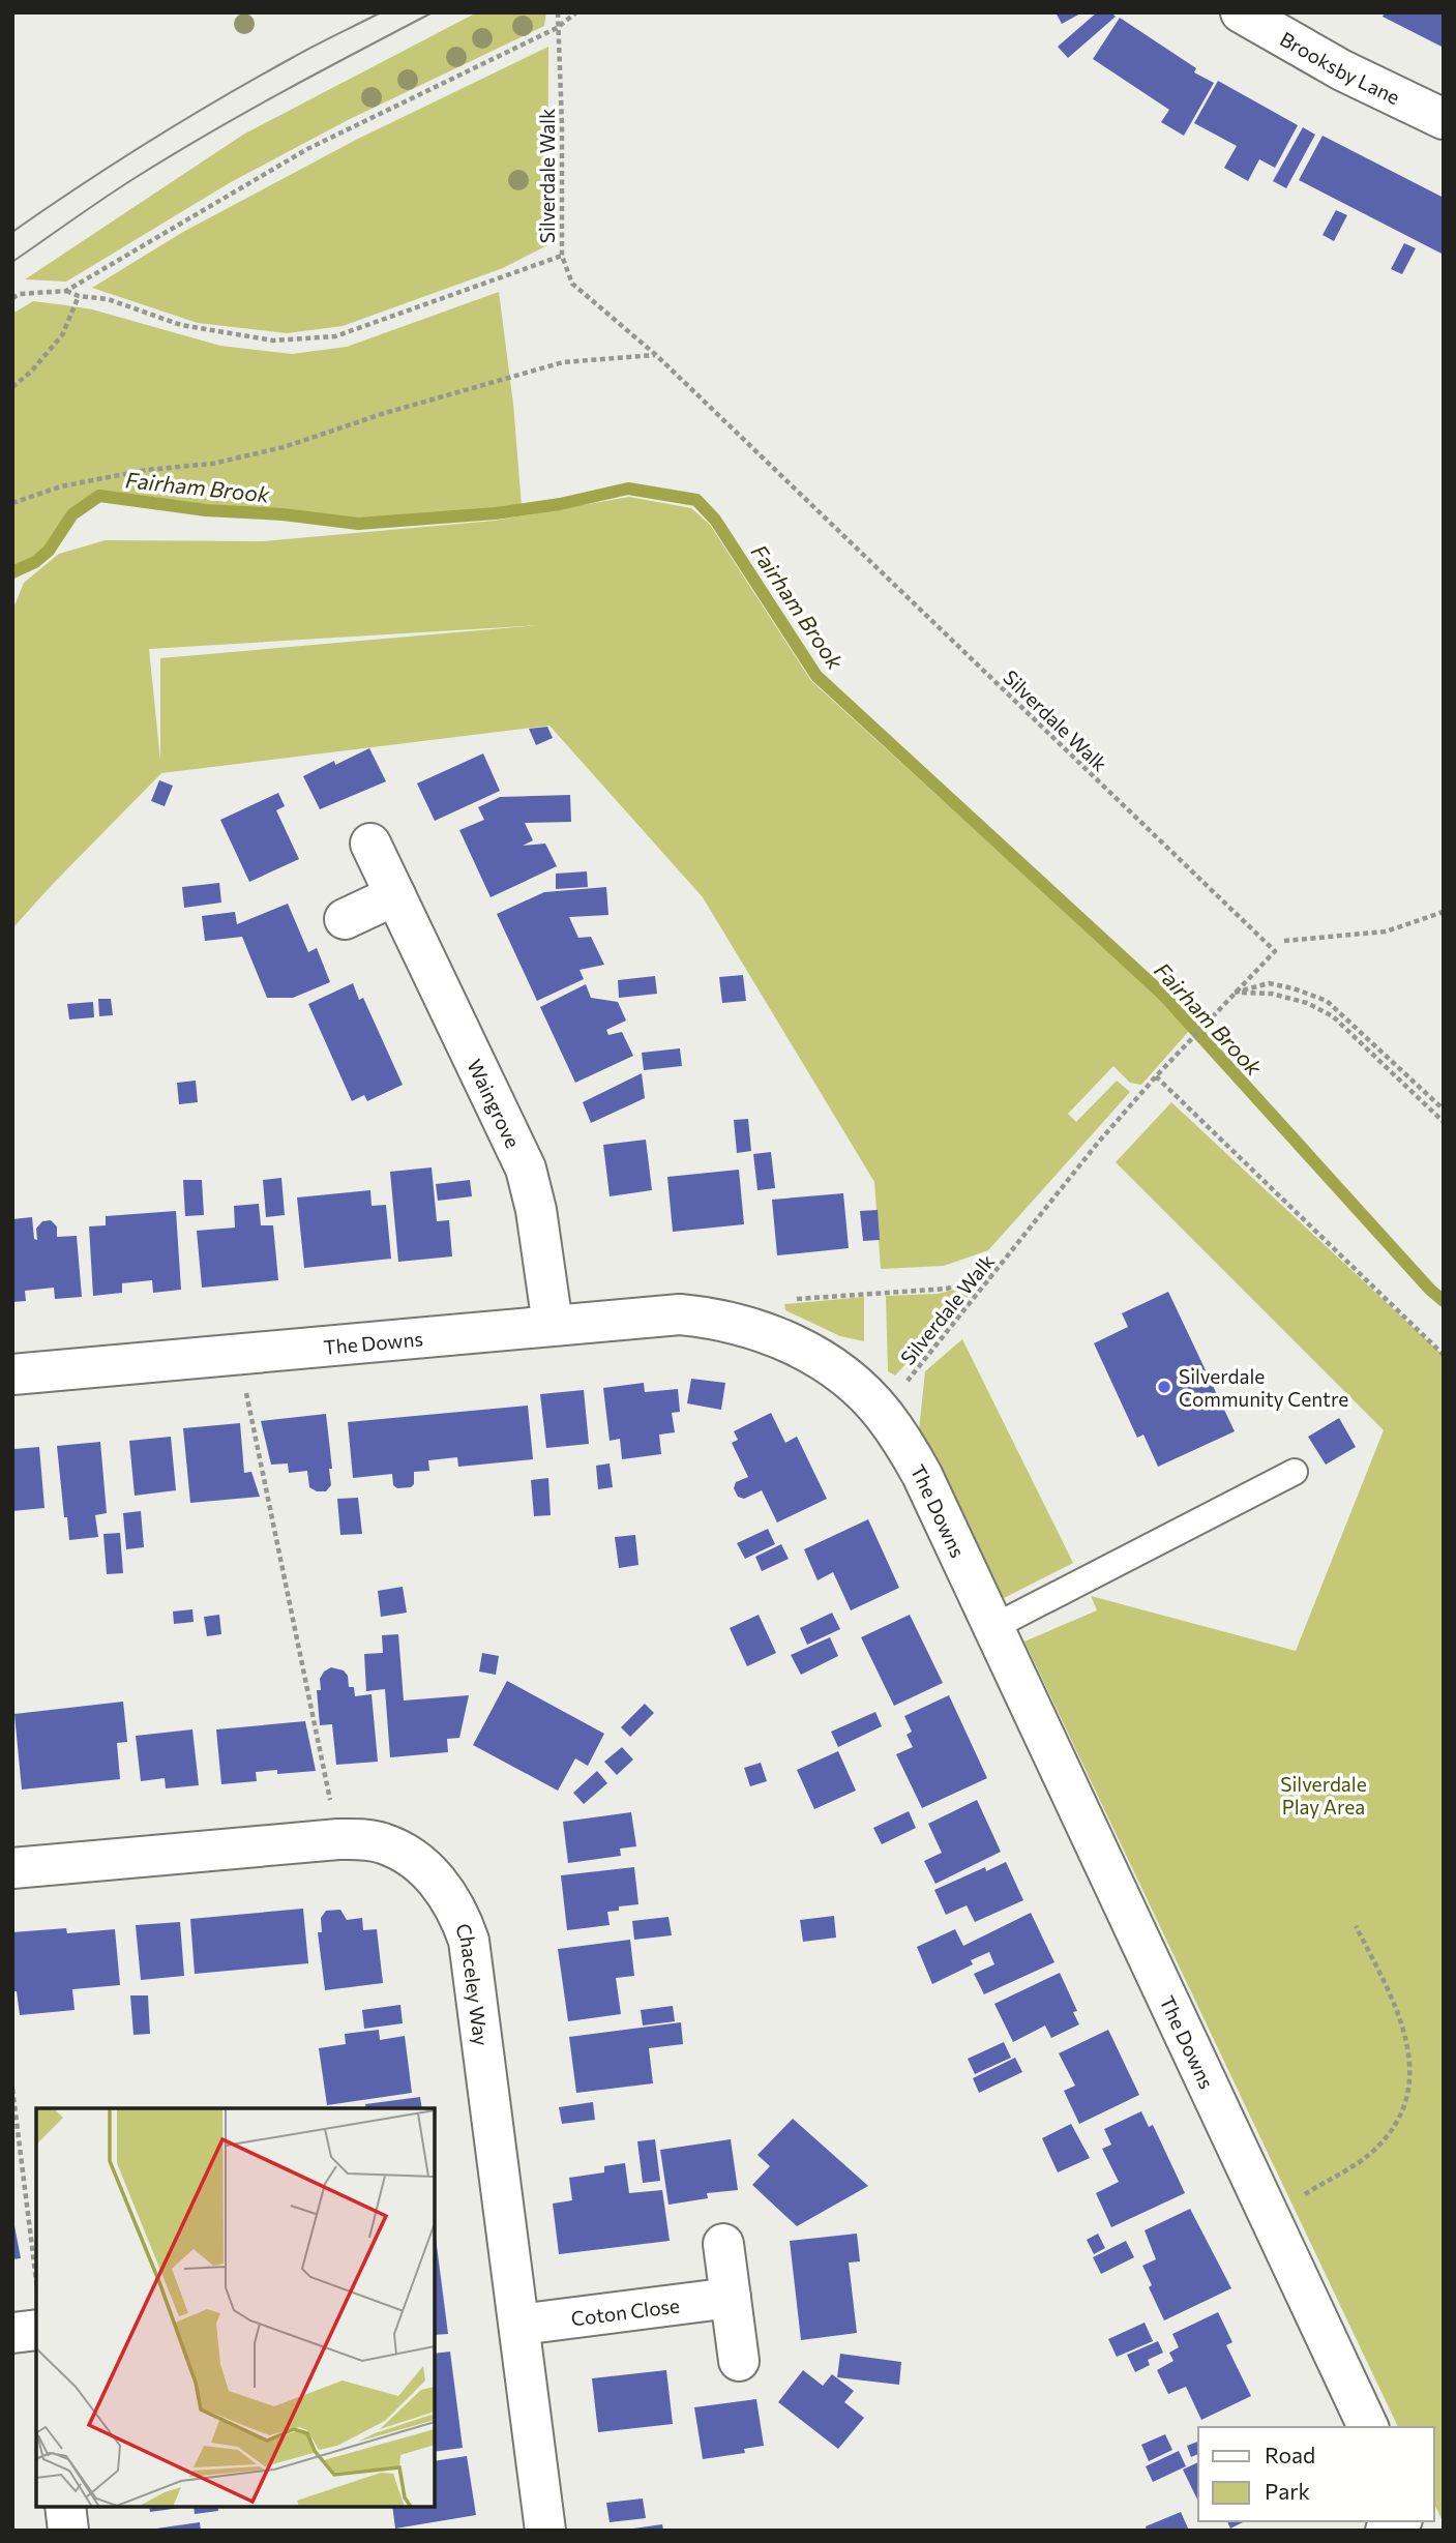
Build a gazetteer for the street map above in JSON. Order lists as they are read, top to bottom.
{
  "streets": {
    "street": [
      "Brooksby Lane",
      "Waingrove",
      "The Downs",
      "Chaceley Way",
      "Coton Close"
    ],
    "path": ["Silverdale Walk"]
  },
  "crossings": [
    ["Silverdale Walk", "The Downs"],
    ["Waingrove", "The Downs"],
    ["Chaceley Way", "Coton Close"]
  ],
  "water": ["Fairham Brook"],
  "parks": ["Silverdale Play Area"],
  "places": ["Silverdale Community Centre"],
  "legend": ["Road", "Park"]
}
